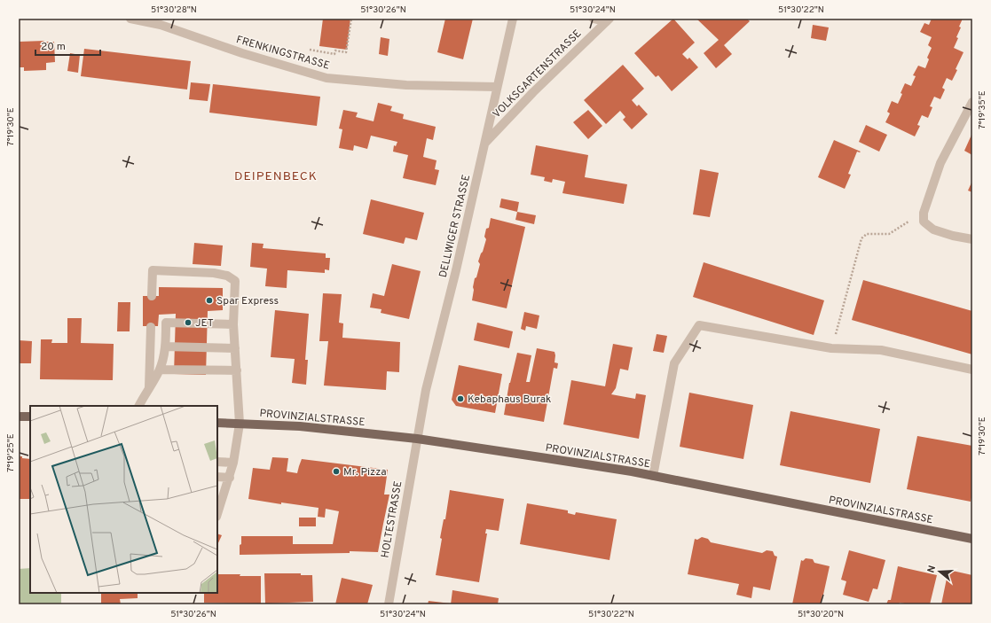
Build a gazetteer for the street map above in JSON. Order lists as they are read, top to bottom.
{
  "streets": {
    "main road": ["PROVINZIALSTRASSE"],
    "street": [
      "FRENKINGSTRASSE",
      "VOLKSGARTENSTRASSE",
      "DELLWIGER STRASSE",
      "HOLTESTRASSE"
    ]
  },
  "crossings": [
    ["FRENKINGSTRASSE", "DELLWIGER STRASSE"],
    ["VOLKSGARTENSTRASSE", "DELLWIGER STRASSE"],
    ["DELLWIGER STRASSE", "PROVINZIALSTRASSE"],
    ["DELLWIGER STRASSE", "HOLTESTRASSE"],
    ["PROVINZIALSTRASSE", "HOLTESTRASSE"]
  ],
  "districts": ["DEIPENBECK"],
  "places": [
    "Spar Express",
    "JET",
    "Kebaphaus Burak",
    "Mr. Pizza"
  ],
  "scale_bar": "20 m",
  "north": "left",
  "coordinates": [
    "51°30'28\"N",
    "51°30'26\"N",
    "51°30'24\"N",
    "51°30'22\"N",
    "7°19'35\"E",
    "7°19'30\"E",
    "7°19'25\"E",
    "51°30'20\"N"
  ]
}
